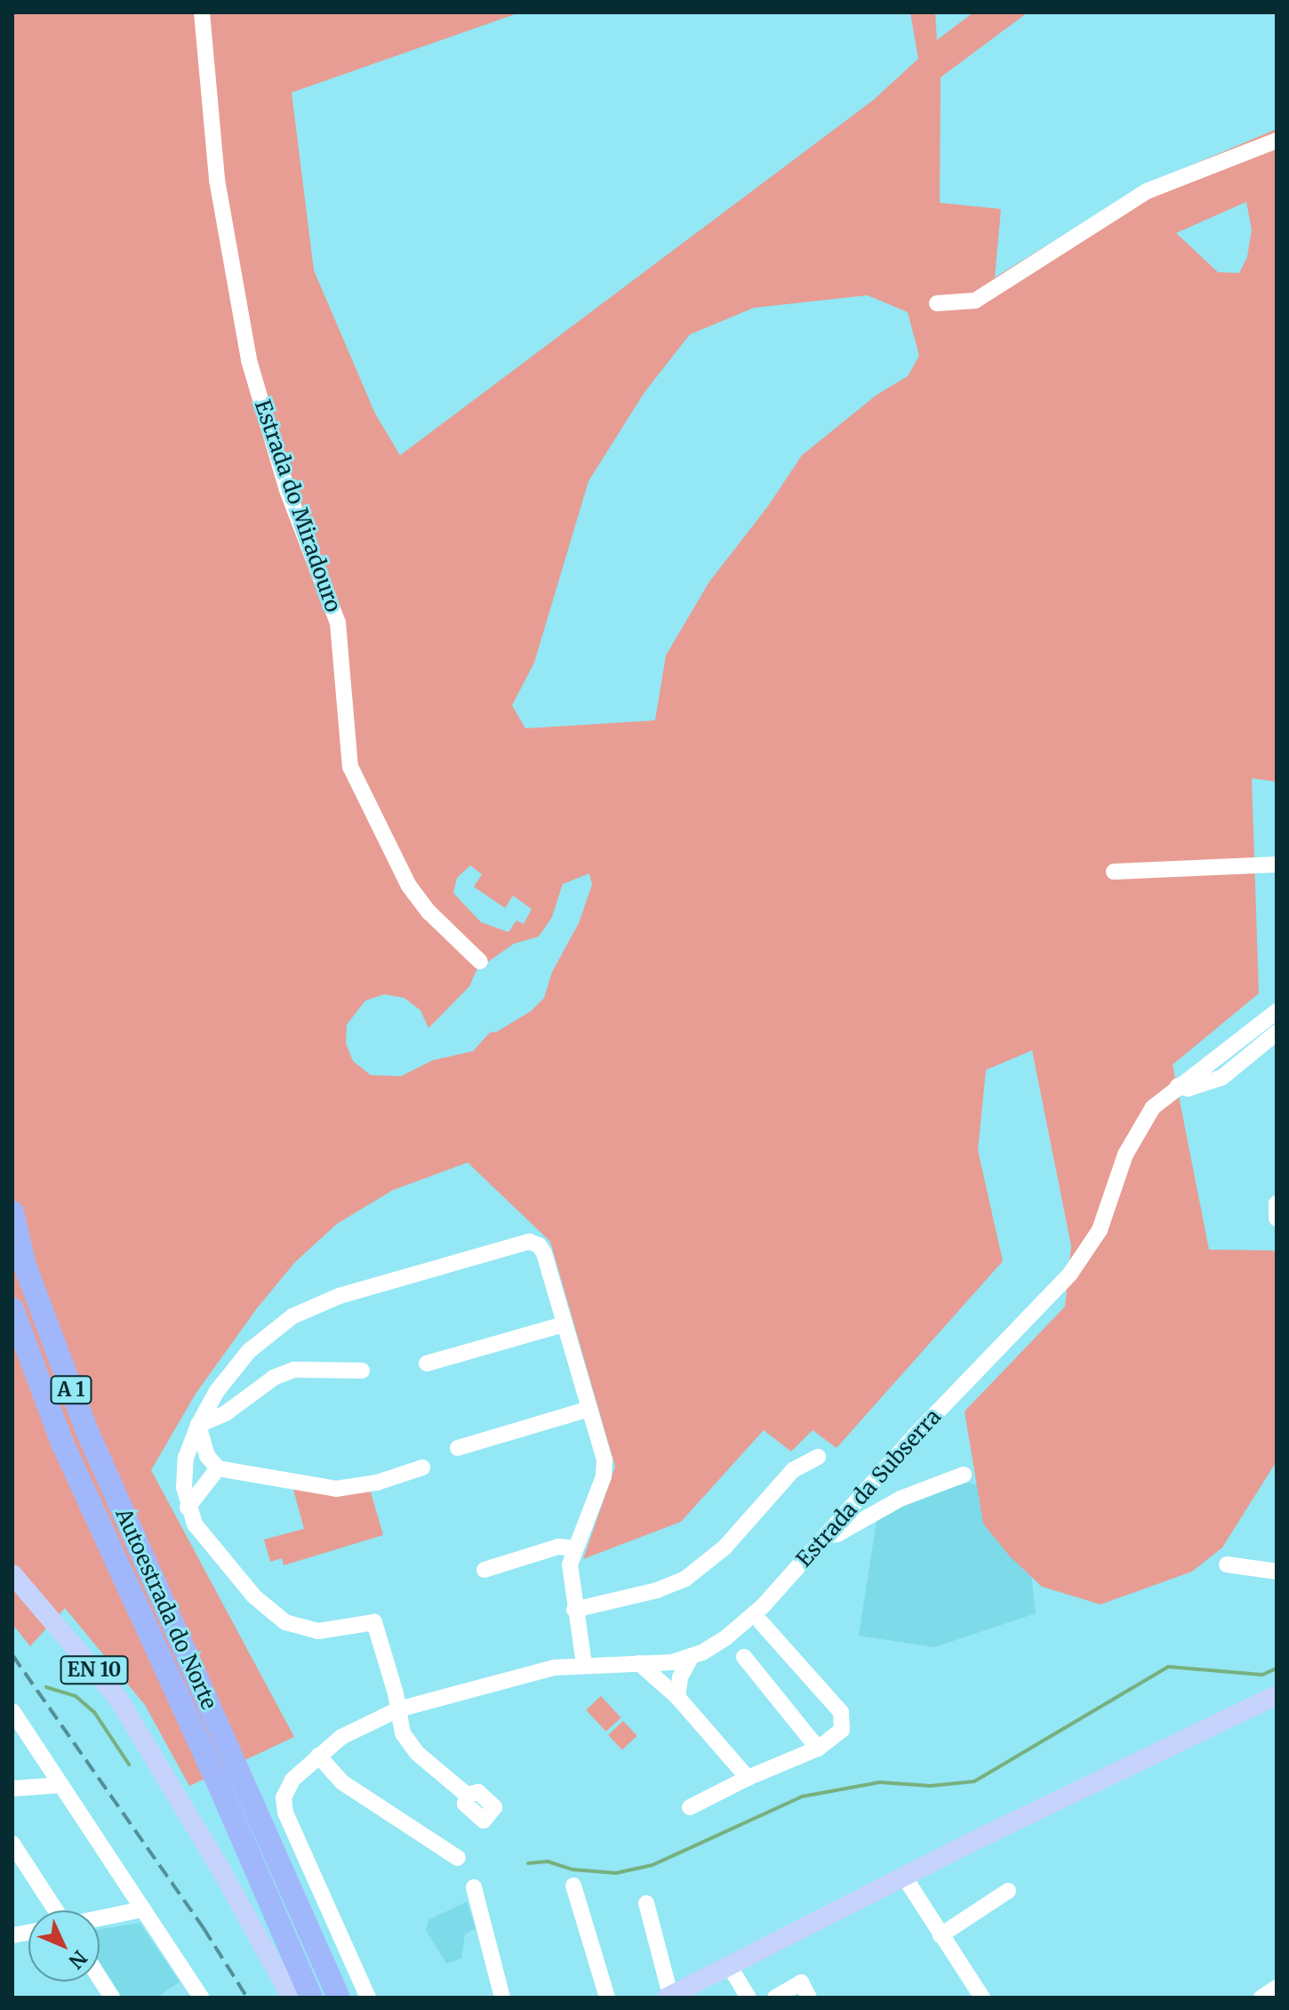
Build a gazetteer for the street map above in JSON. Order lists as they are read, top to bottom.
{
  "streets": {
    "highway": ["A 1", "Autoestrada do Norte"],
    "main road": ["EN 10"],
    "street": ["Estrada do Miradouro", "Estrada da Subserra"]
  },
  "north": "bottom right"
}
